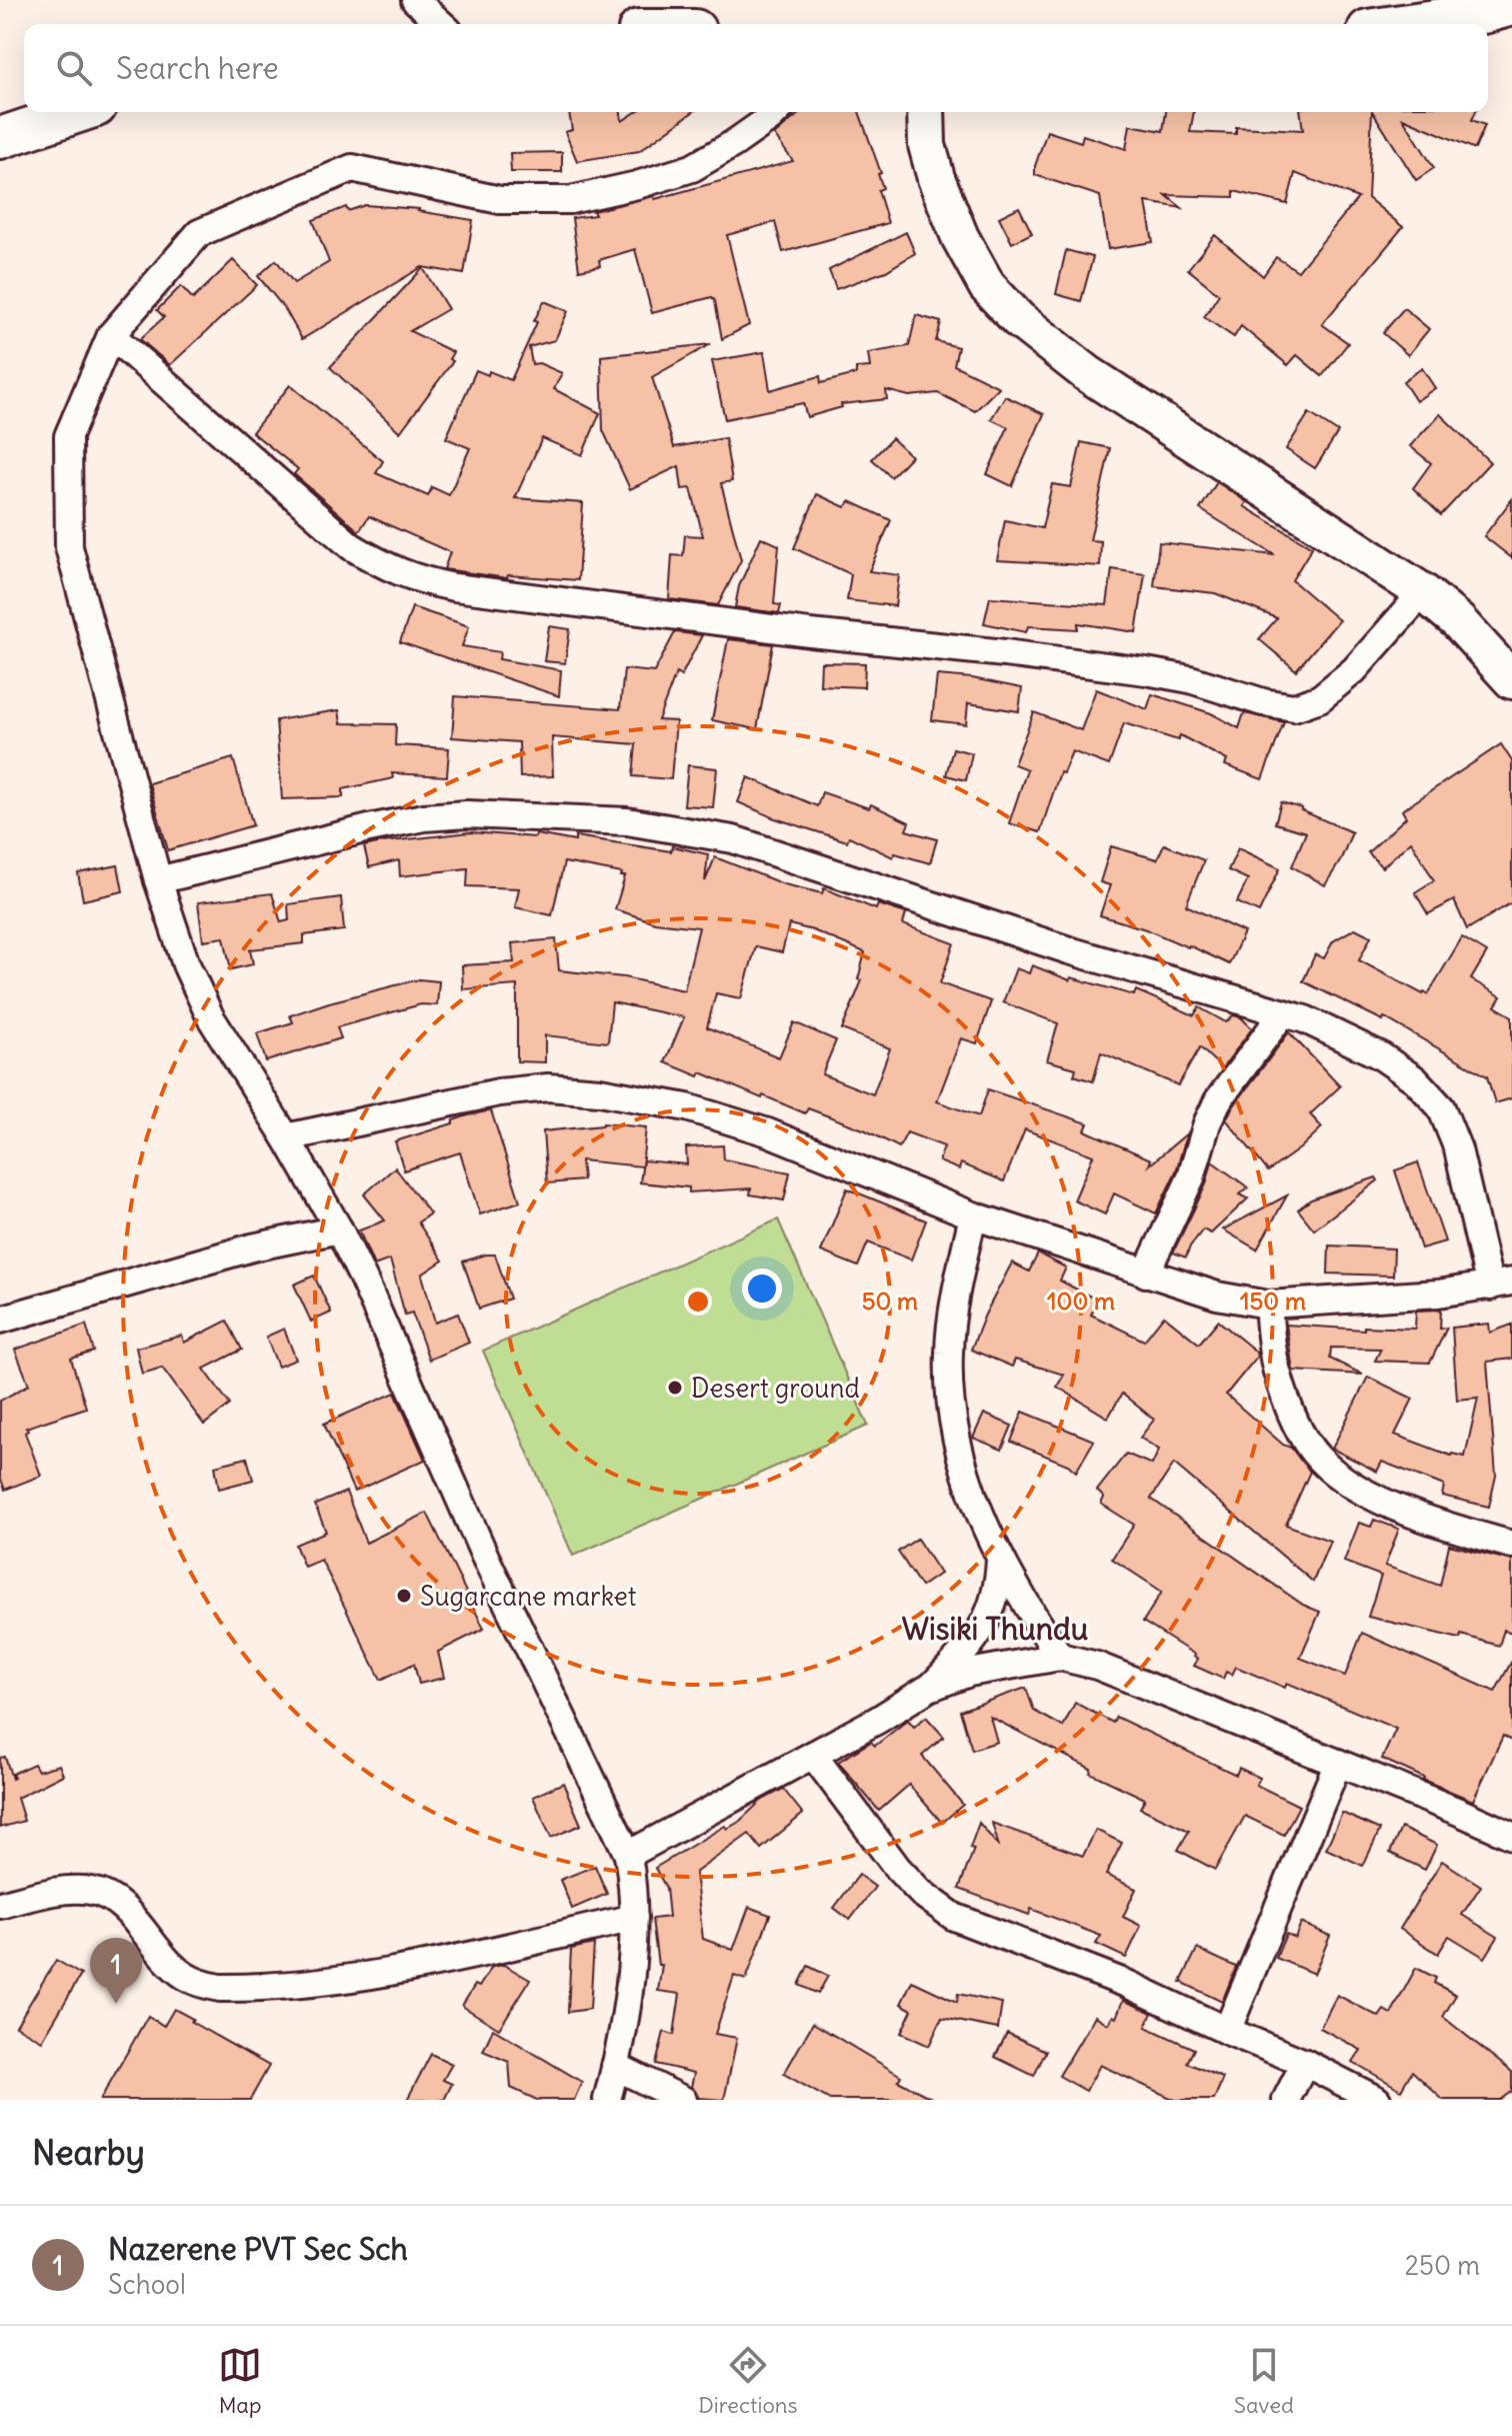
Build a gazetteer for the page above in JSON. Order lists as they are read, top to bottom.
{
  "districts": ["Wisiki Thundu"],
  "places": ["Desert ground", "Sugarcane market"],
  "page": {
    "search": "Search here",
    "pins": "1",
    "heading": "Nearby",
    "list": [
      {
        "mark": "1",
        "name": "Nazerene PVT Sec Sch",
        "note": "School",
        "value": "250 m"
      }
    ],
    "nav": ["Map", "Directions", "Saved"]
  },
  "rings": ["50 m", "100 m", "150 m"]
}
